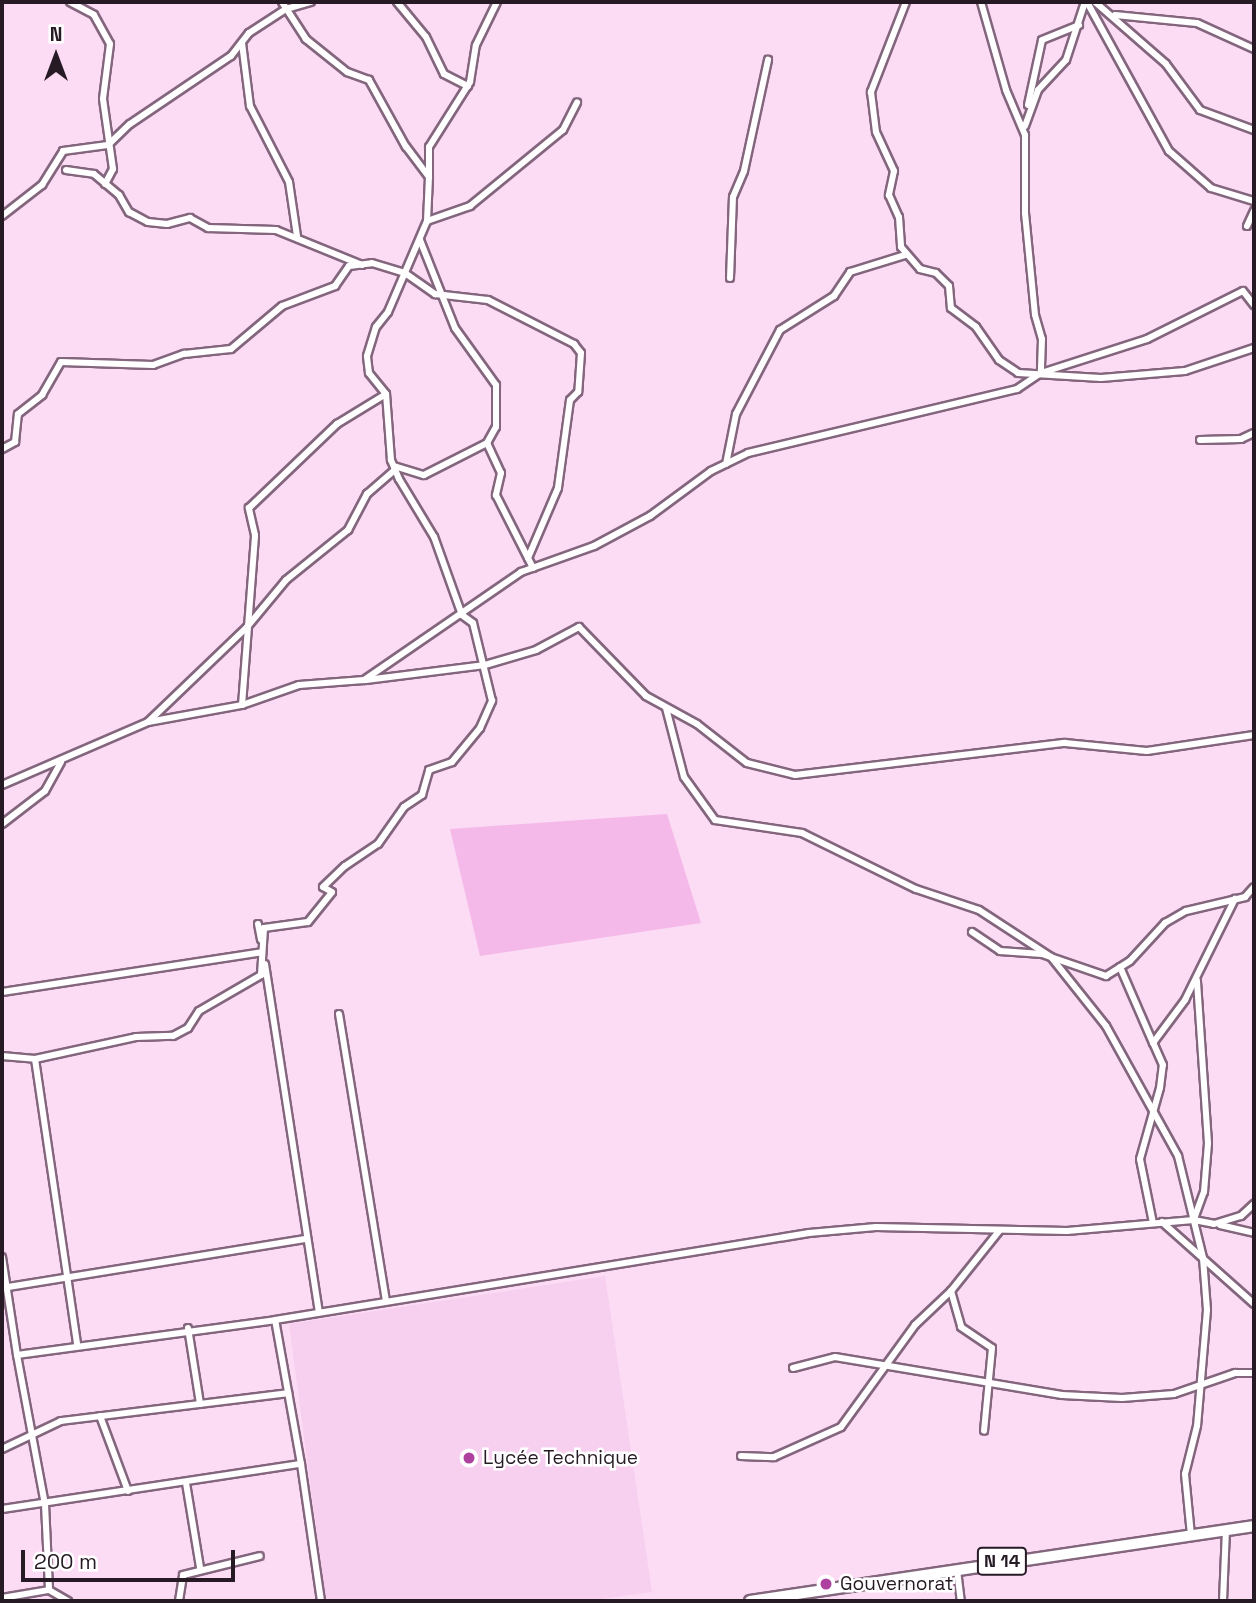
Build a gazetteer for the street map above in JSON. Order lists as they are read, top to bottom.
{
  "streets": {
    "main road": ["N 14"]
  },
  "places": ["Lycée Technique", "Gouvernorat"],
  "scale_bar": "200 m",
  "north": "top"
}
